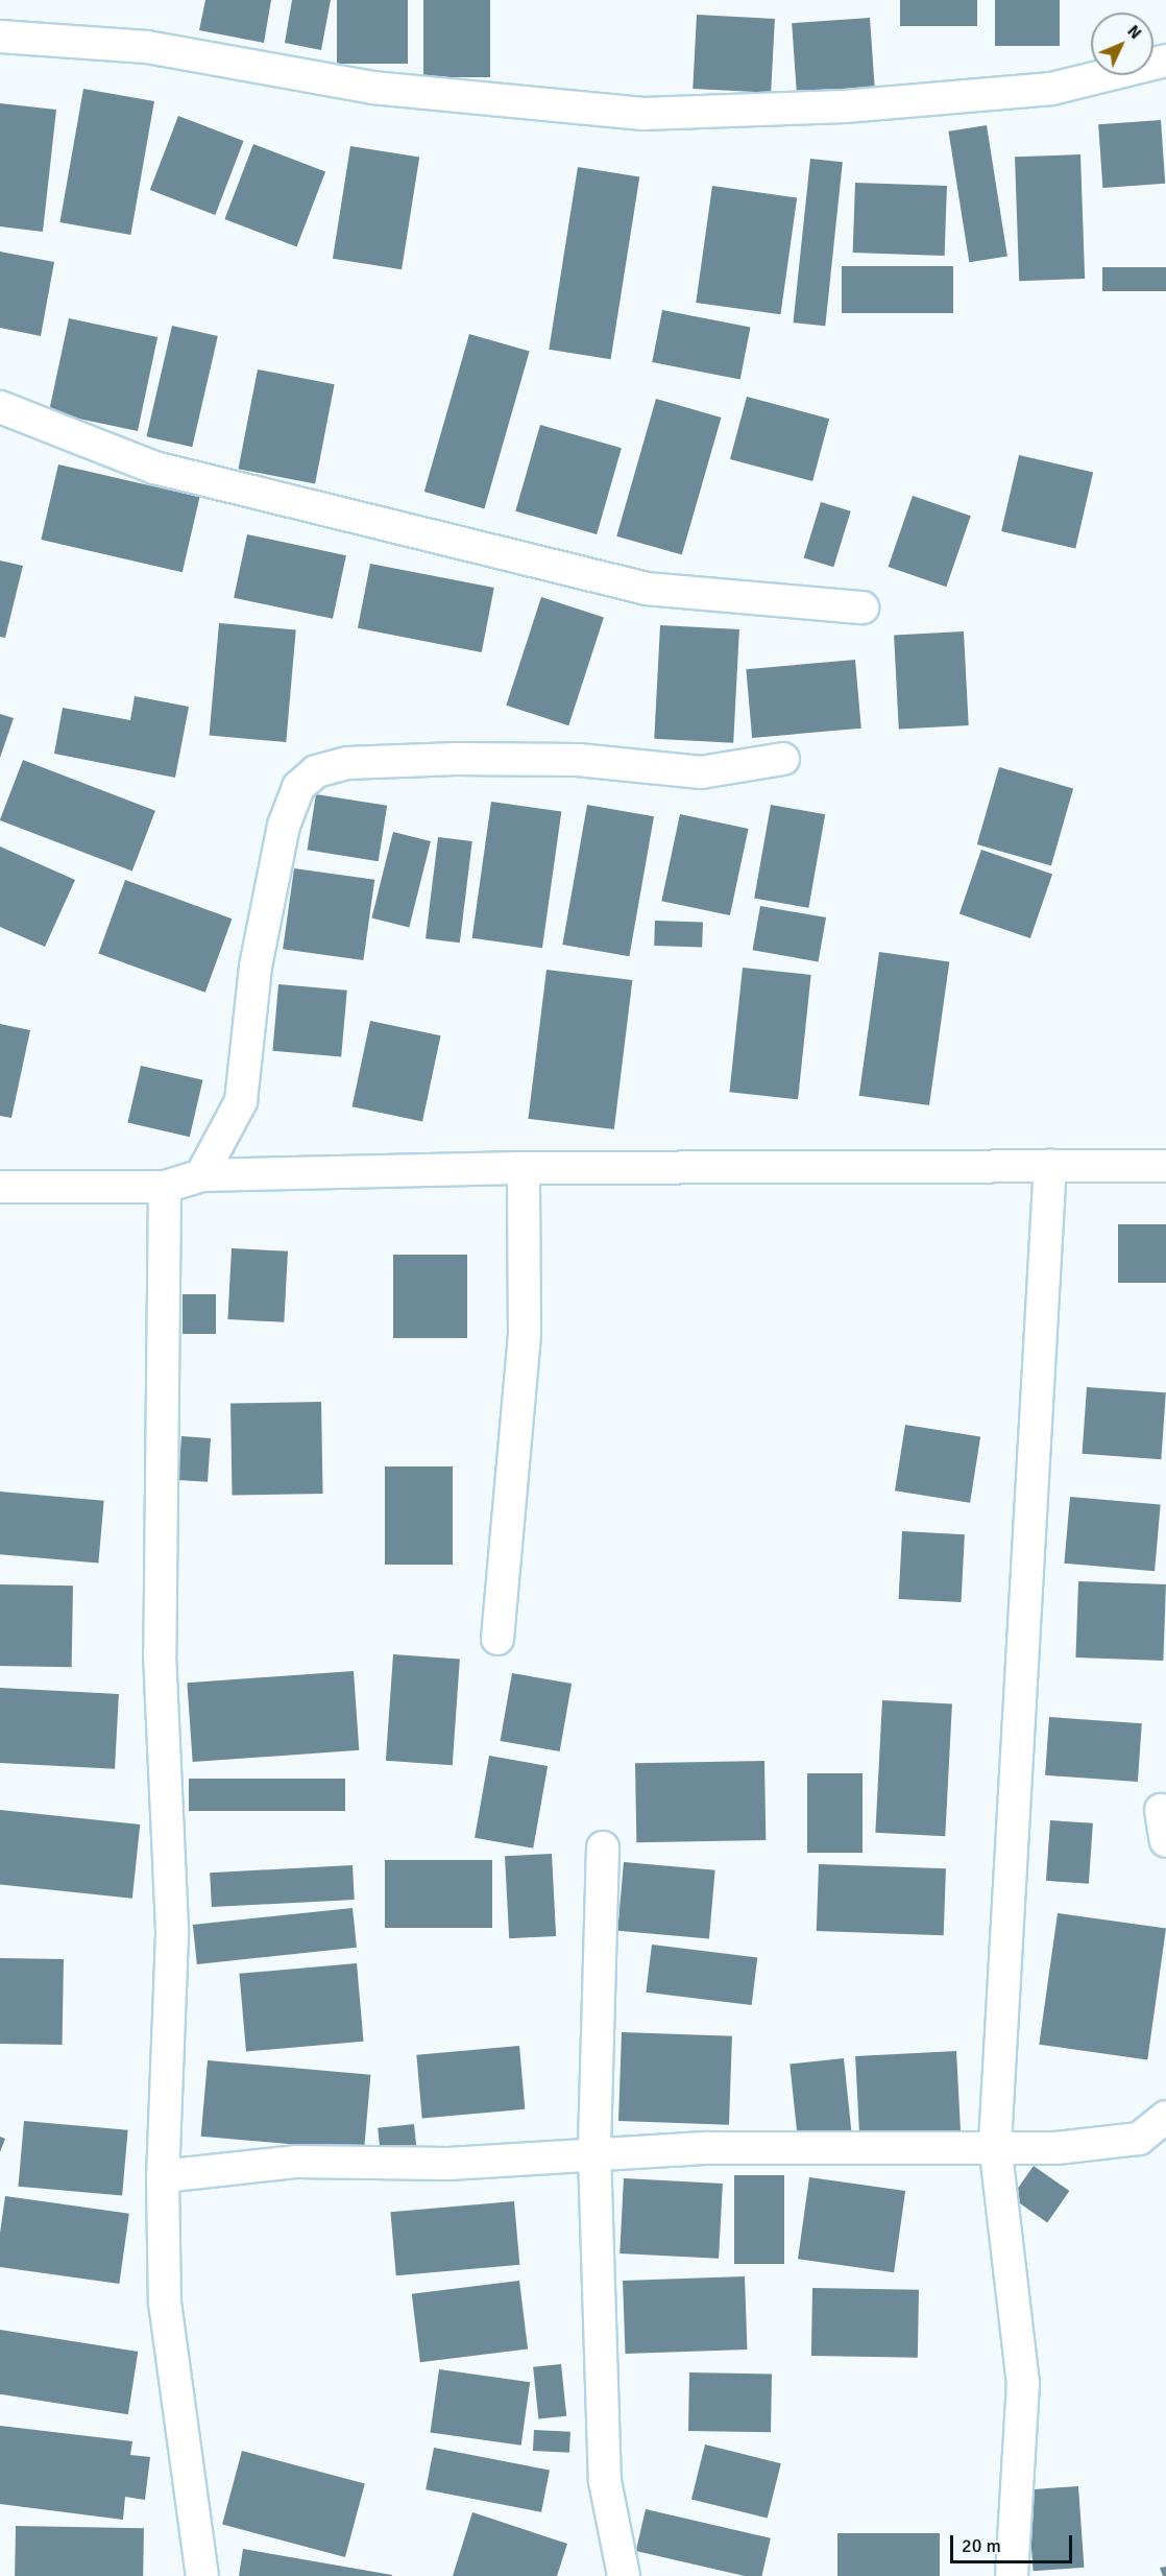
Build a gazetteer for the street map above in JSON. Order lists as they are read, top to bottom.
{
  "scale_bar": "20 m",
  "north": "top right"
}
